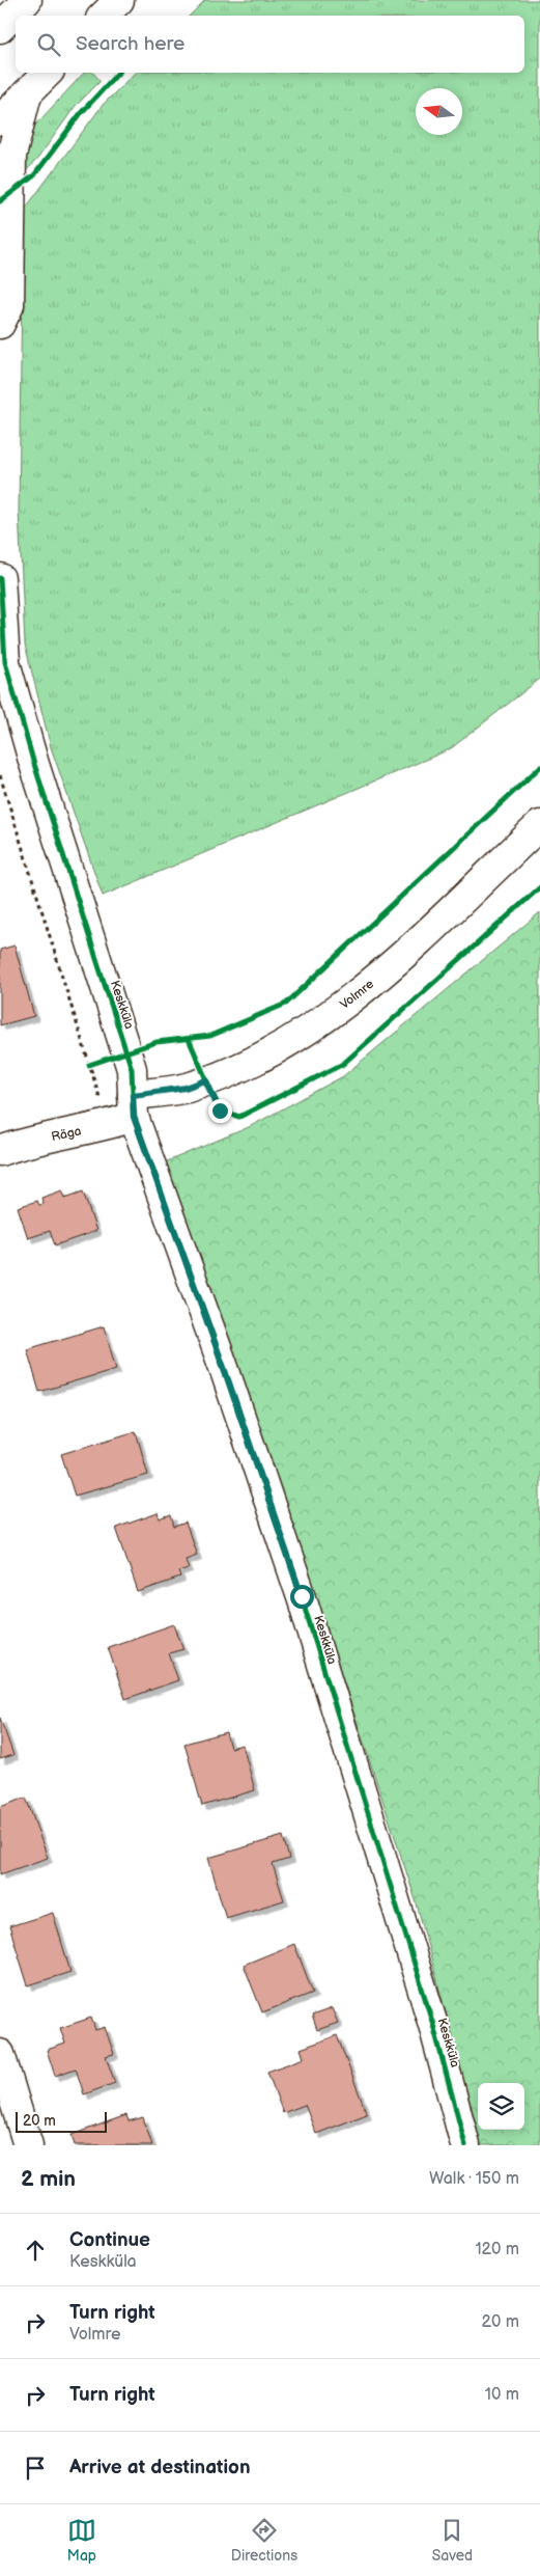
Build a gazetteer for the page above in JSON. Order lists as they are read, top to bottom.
{
  "streets": {
    "street": ["Volmre", "Keskküla", "Räga"]
  },
  "crossings": [
    ["Volmre", "Keskküla"],
    ["Volmre", "Räga"],
    ["Keskküla", "Räga"]
  ],
  "scale_bar": "20 m",
  "north": "left",
  "page": {
    "search": "Search here",
    "scale": "20 m",
    "heading": ["2 min", "Walk · 150 m"],
    "list": [
      ["Continue", "Keskküla", "120 m"],
      ["Turn right", "Volmre", "20 m"],
      ["Turn right", "10 m"],
      "Arrive at destination"
    ],
    "nav": ["Map", "Directions", "Saved"]
  }
}
